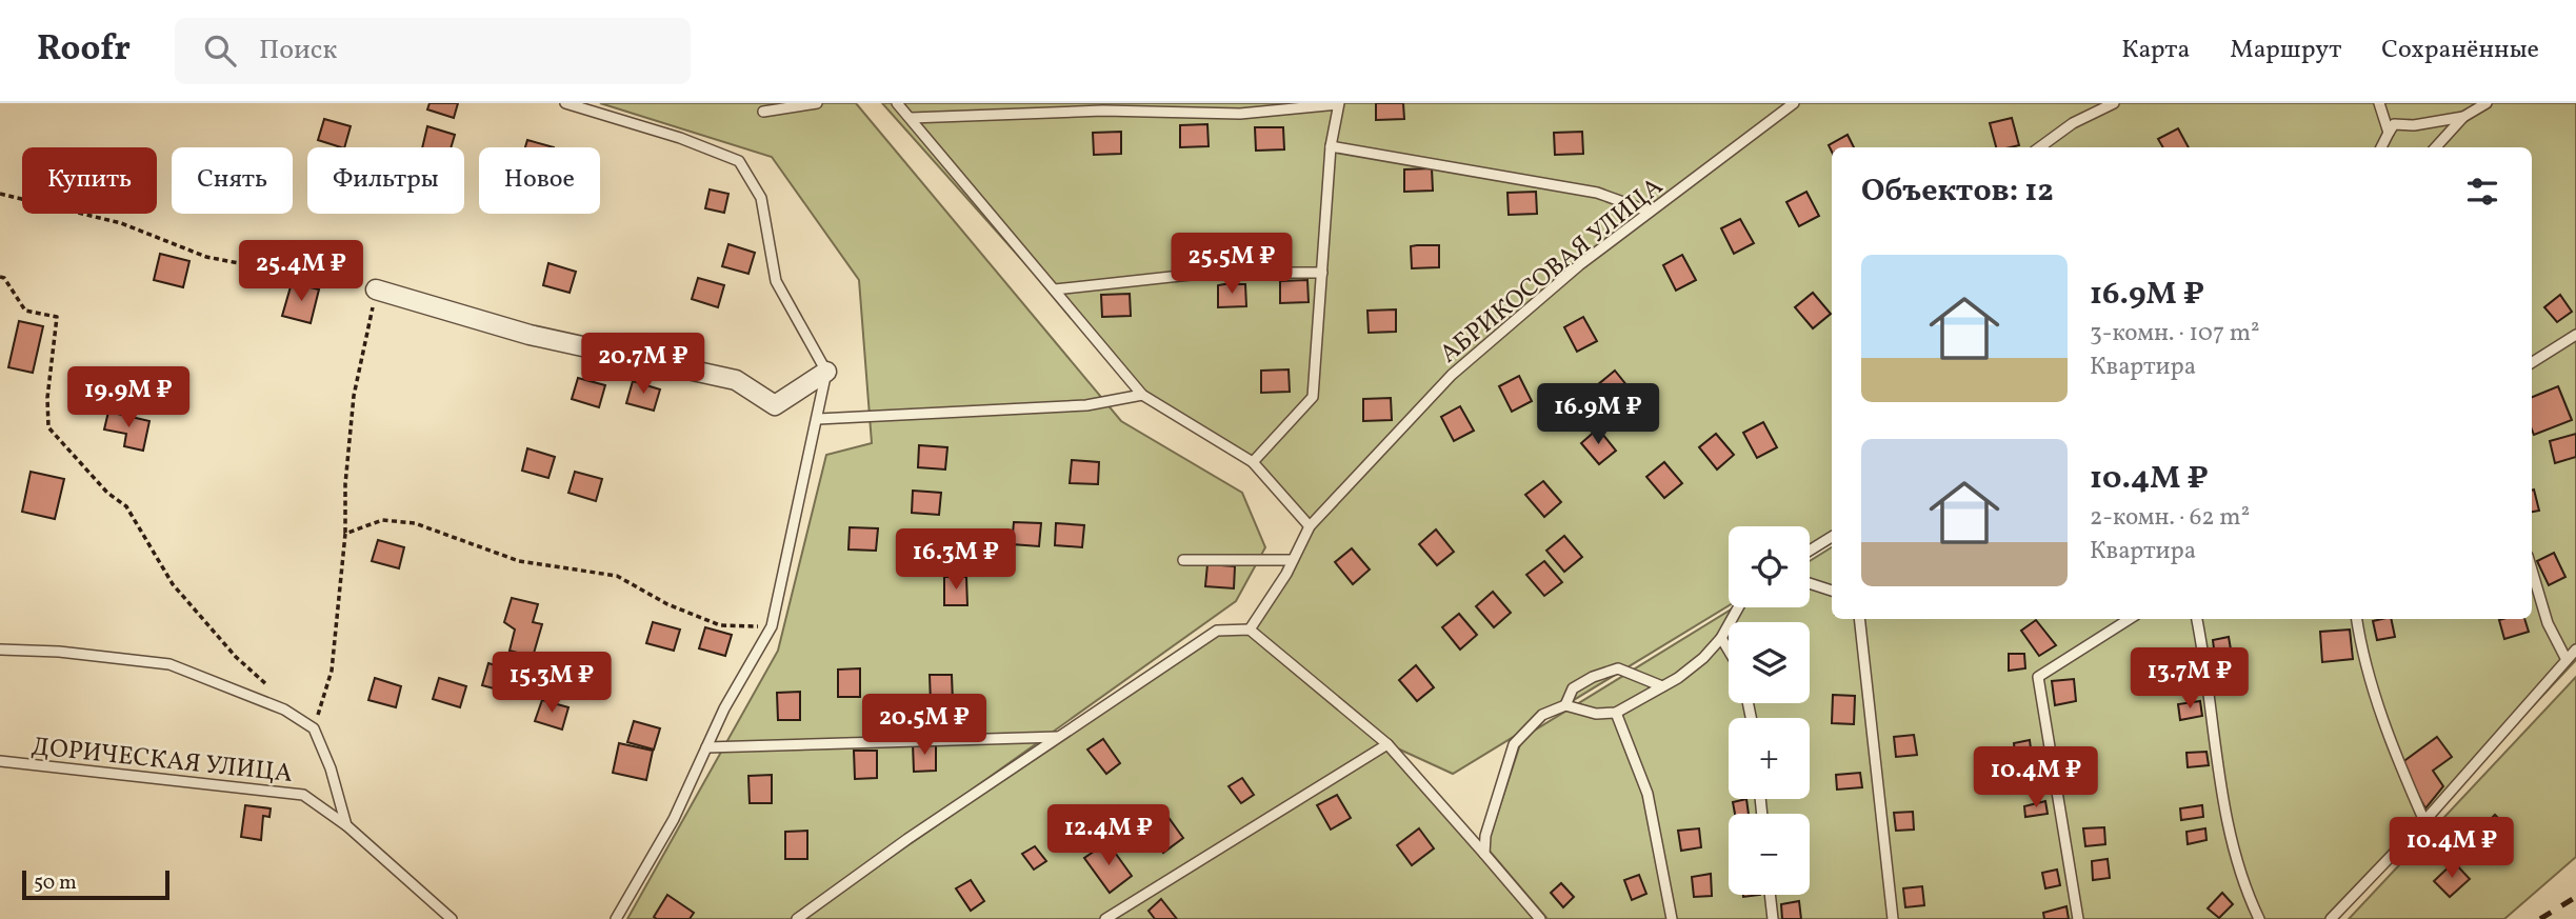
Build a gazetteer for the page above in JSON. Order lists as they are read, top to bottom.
{
  "streets": {
    "lane": ["АБРИКОСОВАЯ УЛИЦА", "ДОРИЧЕСКАЯ УЛИЦА"]
  },
  "scale_bar": "50 m",
  "page": {
    "header": "Roofr",
    "search": "Поиск",
    "nav": ["Карта", "Маршрут", "Сохранённые"],
    "chip": [
      "Купить",
      "Снять",
      "Фильтры",
      "Новое"
    ],
    "heading": "Объектов: 12",
    "price": [
      "25.5M ₽",
      "25.4M ₽",
      "20.7M ₽",
      "19.9M ₽",
      "16.9M ₽",
      "16.3M ₽",
      "13.7M ₽",
      "15.3M ₽",
      "20.5M ₽",
      "10.4M ₽",
      "12.4M ₽",
      "10.4M ₽"
    ],
    "list": [
      {
        "name": "16.9M ₽",
        "note": "3-комн. · 107 m² · Квартира"
      },
      {
        "name": "10.4M ₽",
        "note": "2-комн. · 62 m² · Квартира"
      }
    ],
    "map_buttons": ["+", "−"],
    "scale": "50 m"
  }
}
